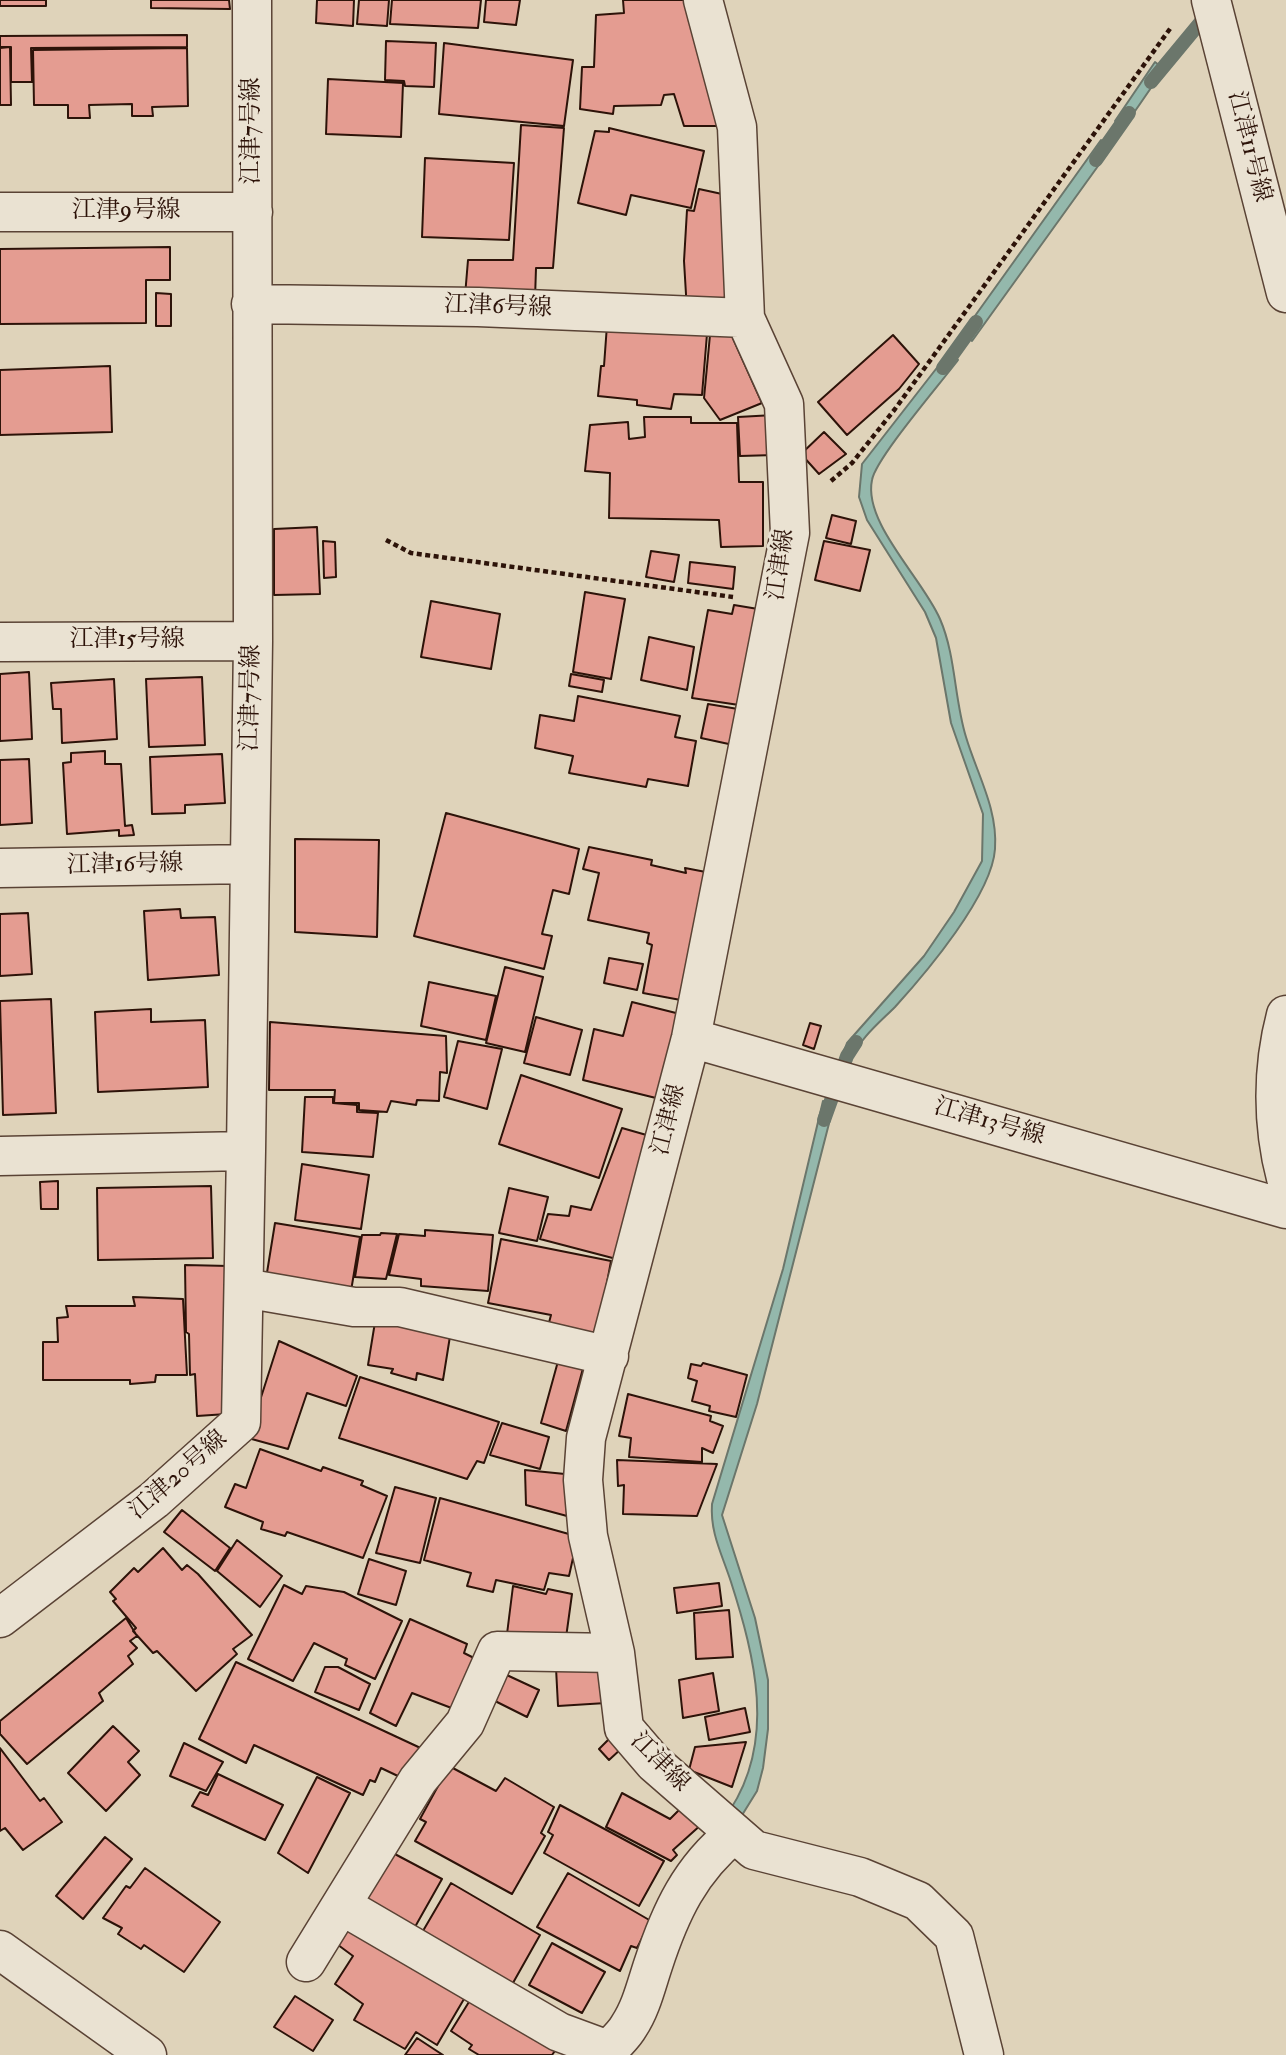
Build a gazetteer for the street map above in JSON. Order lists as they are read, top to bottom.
{
  "streets": {
    "street": [
      "江津7号線",
      "江津11号線",
      "江津9号線",
      "江津6号線",
      "江津線",
      "江津15号線",
      "江津16号線",
      "江津13号線",
      "江津20号線"
    ]
  },
  "crossings": [
    ["江津7号線", "江津9号線"],
    ["江津7号線", "江津6号線"],
    ["江津7号線", "江津15号線"],
    ["江津7号線", "江津16号線"],
    ["江津7号線", "江津20号線"],
    ["江津6号線", "江津線"],
    ["江津線", "江津13号線"]
  ]
}
